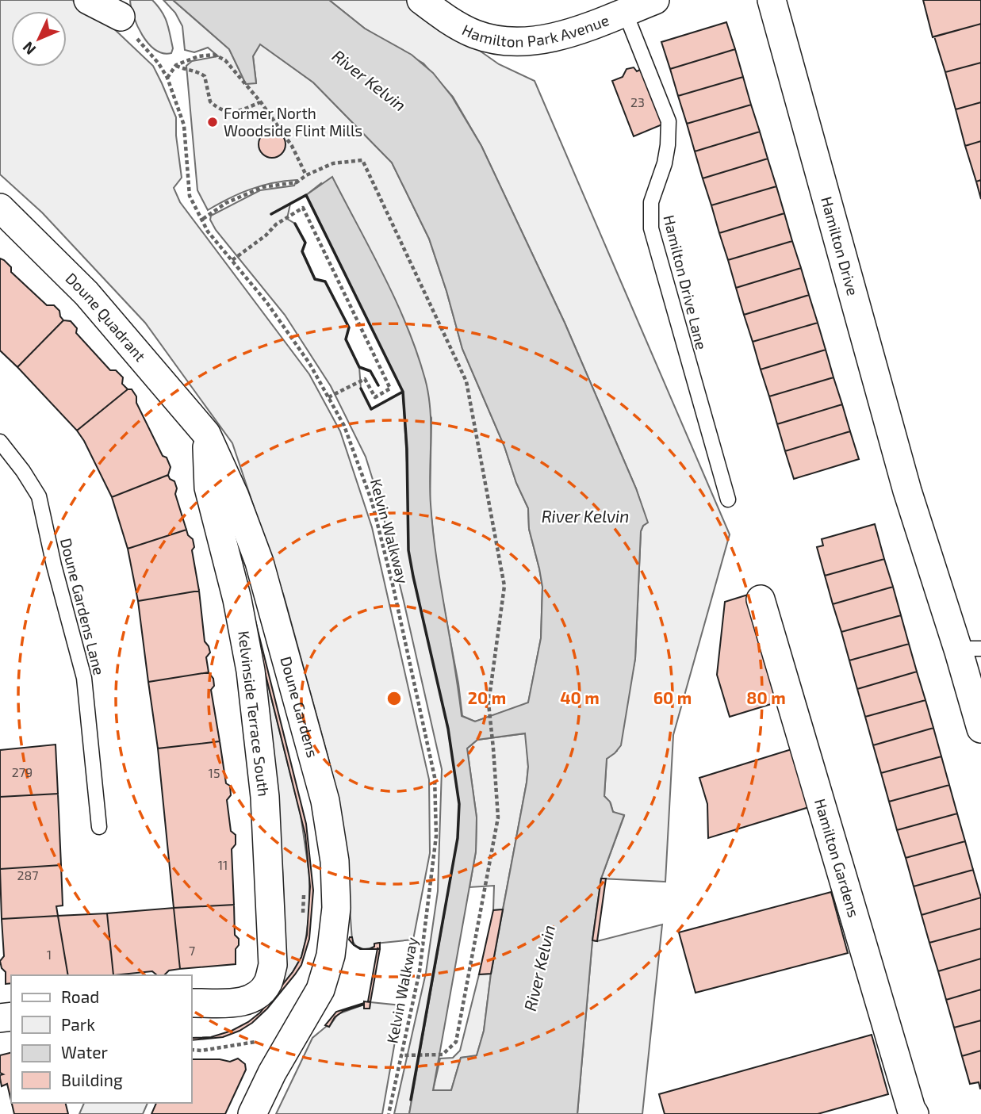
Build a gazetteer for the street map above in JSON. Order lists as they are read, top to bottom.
{
  "streets": {
    "street": [
      "Hamilton Park Avenue",
      "Hamilton Drive",
      "Doune Quadrant",
      "Doune Gardens",
      "Kelvinside Terrace South",
      "Hamilton Gardens"
    ],
    "lane": ["Hamilton Drive Lane", "Doune Gardens Lane"],
    "path": ["Kelvin Walkway"]
  },
  "crossings": [
    ["Hamilton Park Avenue", "Hamilton Drive Lane"],
    ["Doune Quadrant", "Doune Gardens"],
    ["Doune Quadrant", "Kelvinside Terrace South"],
    ["Doune Gardens", "Kelvinside Terrace South"]
  ],
  "water": ["River Kelvin"],
  "places": ["Former North Woodside Flint Mills"],
  "house_numbers": [
    "23",
    "279",
    "15",
    "11",
    "287",
    "7",
    "1"
  ],
  "legend": [
    "Road",
    "Park",
    "Water",
    "Building"
  ],
  "north": "bottom left",
  "rings": [
    "20 m",
    "40 m",
    "60 m",
    "80 m"
  ]
}
